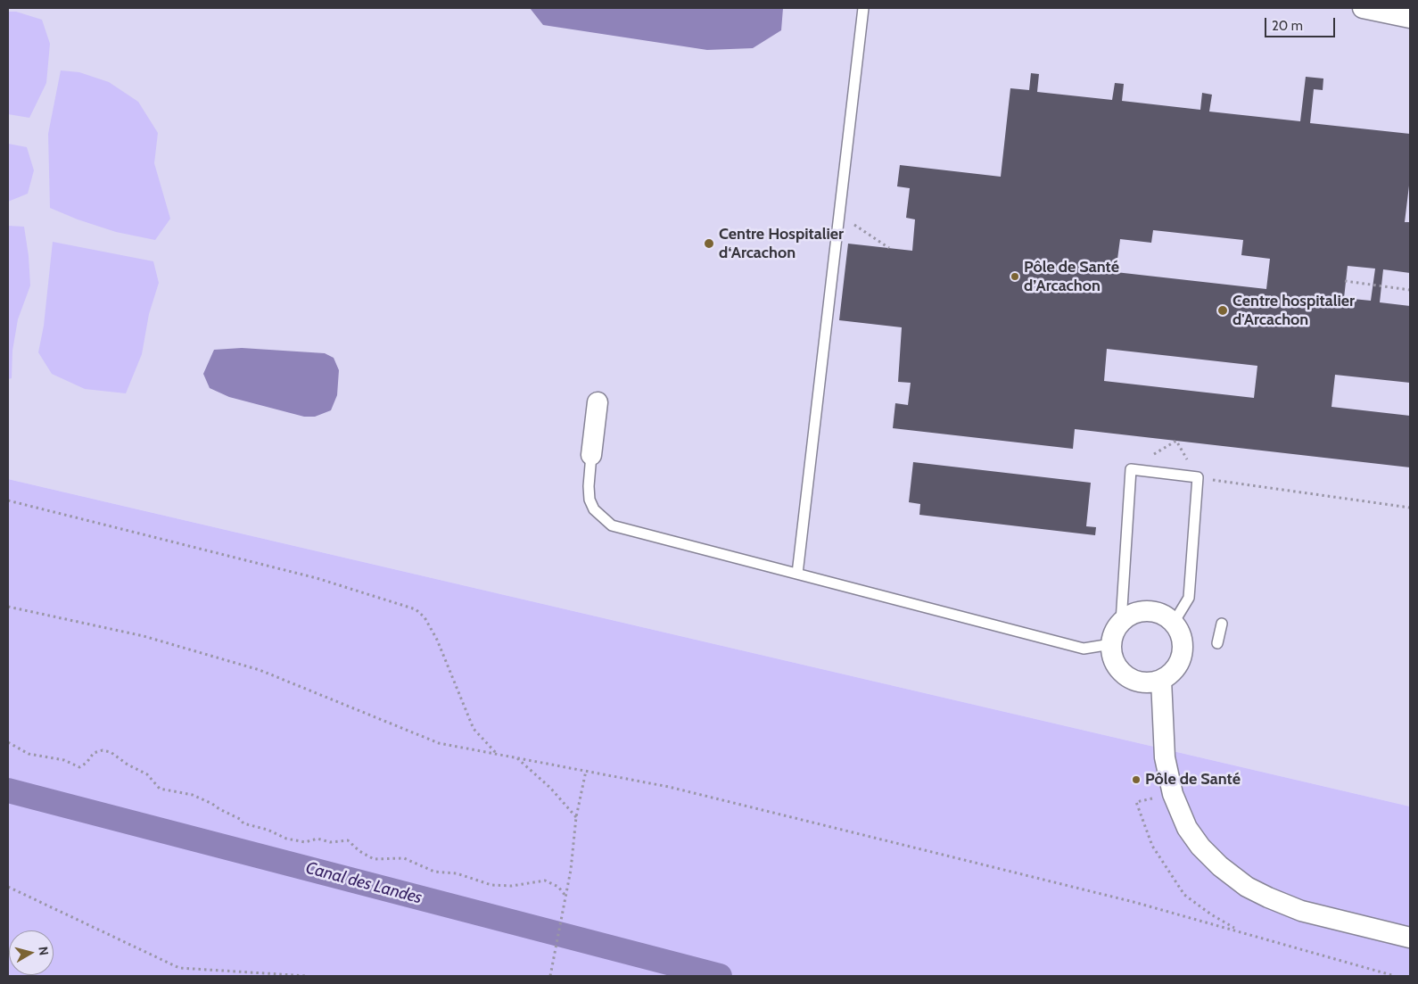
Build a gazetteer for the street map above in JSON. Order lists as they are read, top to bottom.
{
  "water": ["Canal des Landes"],
  "places": [
    "Centre Hospitalier d‘Arcachon",
    "Pôle de Santé d’Arcachon",
    "Centre hospitalier d'Arcachon",
    "Pôle de Santé"
  ],
  "scale_bar": "20 m",
  "north": "right"
}
